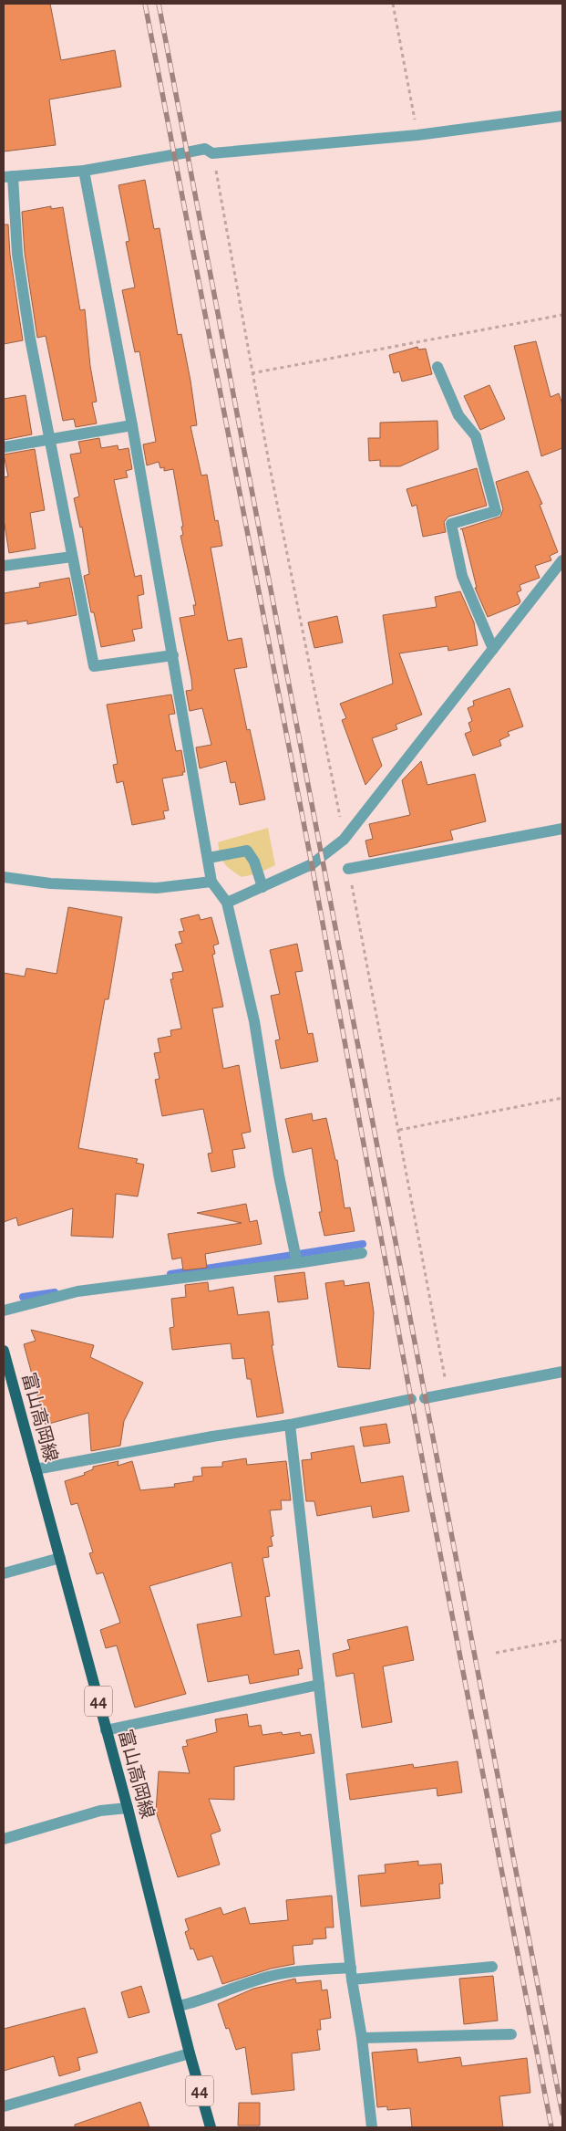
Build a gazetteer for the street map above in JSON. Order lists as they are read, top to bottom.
{
  "streets": {
    "main road": ["富山高岡線", "44"]
  }
}
